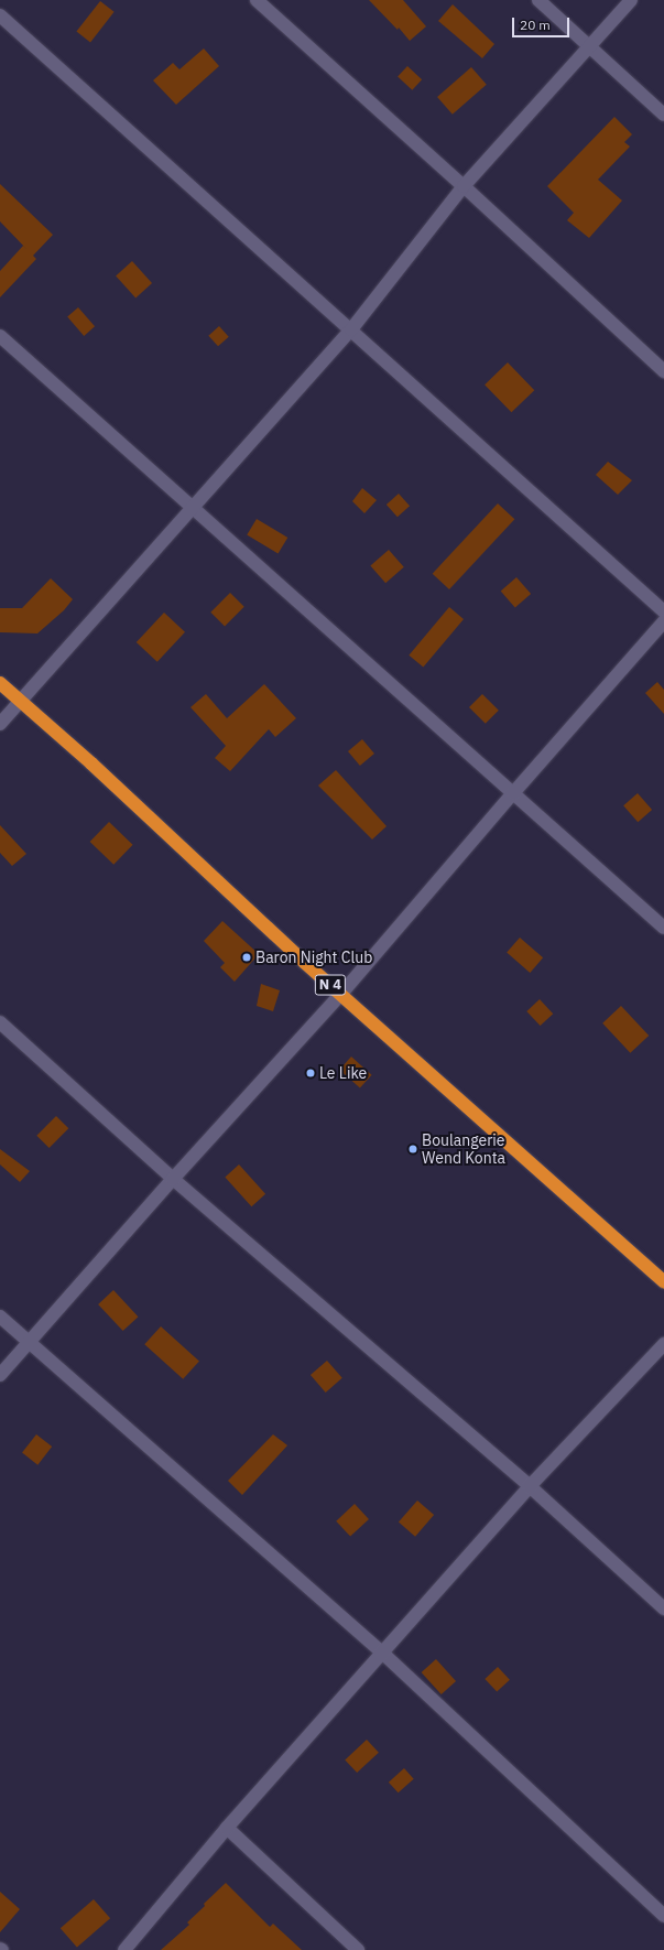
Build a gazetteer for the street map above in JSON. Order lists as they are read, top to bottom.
{
  "streets": {
    "highway": ["N 4"]
  },
  "places": ["Baron Night Club", "Le Like", "Boulangerie Wend Konta"],
  "scale_bar": "20 m"
}
